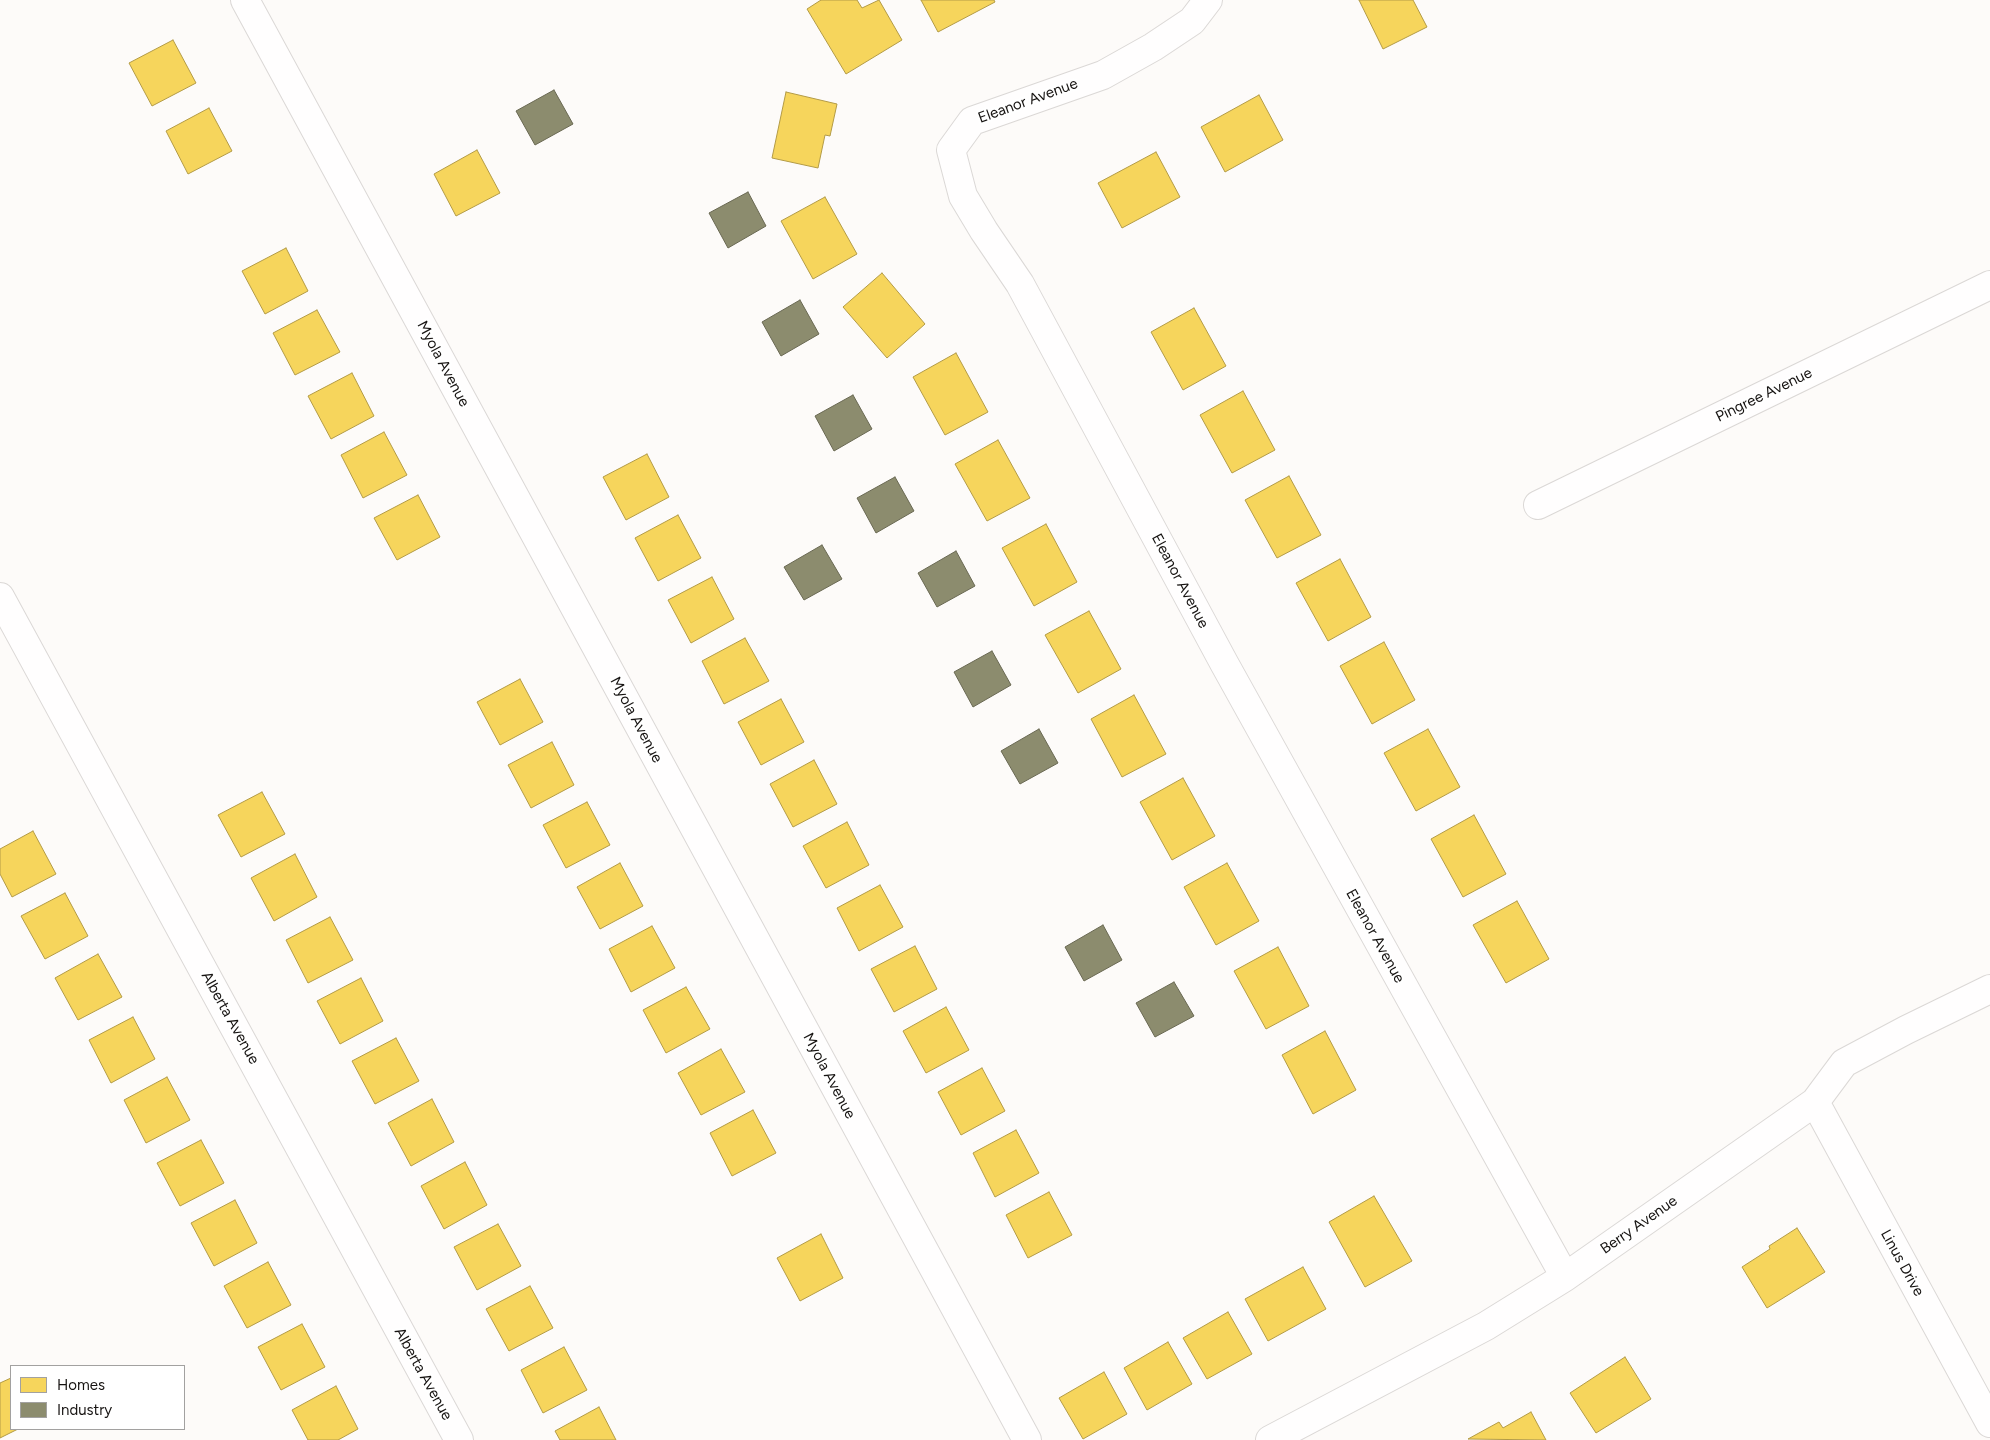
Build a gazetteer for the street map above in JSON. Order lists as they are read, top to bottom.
{
  "streets": {
    "street": [
      "Eleanor Avenue",
      "Myola Avenue",
      "Pingree Avenue",
      "Alberta Avenue",
      "Berry Avenue",
      "Linus Drive"
    ]
  },
  "crossings": [
    ["Eleanor Avenue", "Berry Avenue"],
    ["Berry Avenue", "Linus Drive"]
  ],
  "legend": ["Homes", "Industry"]
}
